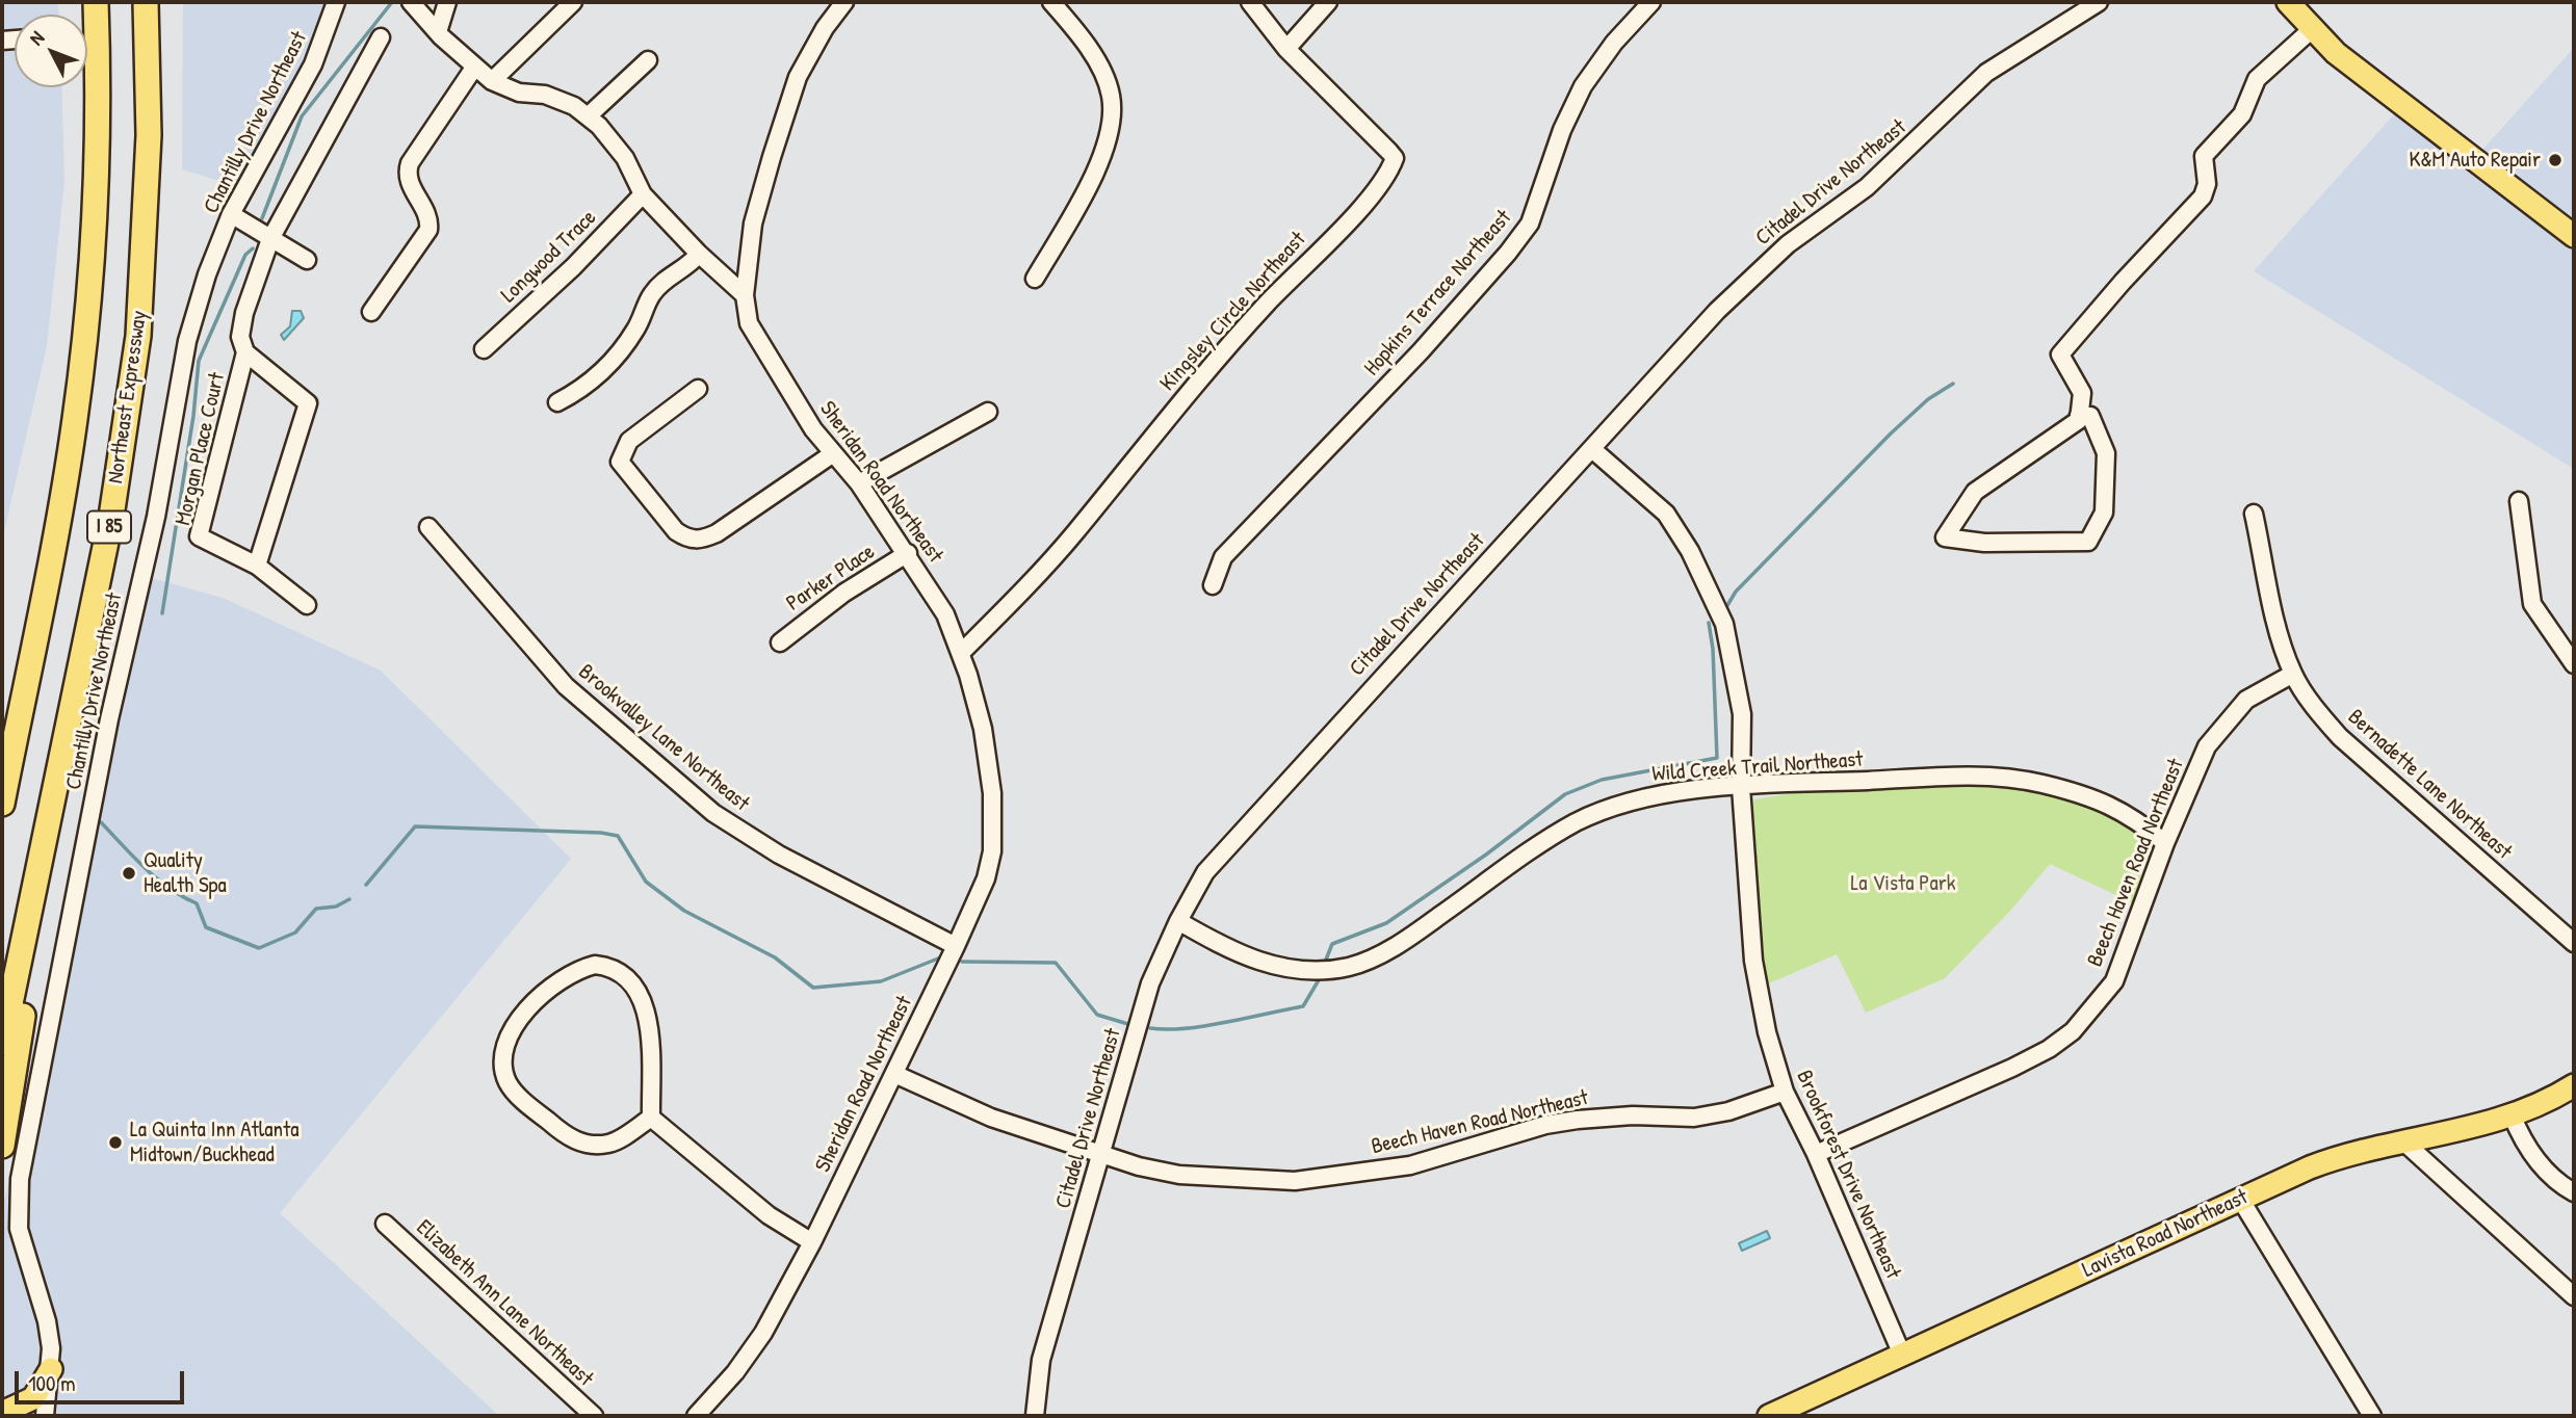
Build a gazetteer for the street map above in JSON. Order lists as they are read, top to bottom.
{
  "streets": {
    "highway": ["Northeast Expressway", "I 85"],
    "main road": ["Lavista Road Northeast"],
    "street": [
      "Chantilly Drive Northeast",
      "Citadel Drive Northeast",
      "Longwood Trace",
      "Hopkins Terrace Northeast",
      "Kingsley Circle Northeast",
      "Morgan Place Court",
      "Sheridan Road Northeast",
      "Parker Place",
      "Brookvalley Lane Northeast",
      "Wild Creek Trail Northeast",
      "Bernadette Lane Northeast",
      "Beech Haven Road Northeast",
      "Brookforest Drive Northeast",
      "Elizabeth Ann Lane Northeast"
    ]
  },
  "crossings": [
    ["Citadel Drive Northeast", "Wild Creek Trail Northeast"],
    ["Citadel Drive Northeast", "Beech Haven Road Northeast"],
    ["Citadel Drive Northeast", "Brookforest Drive Northeast"],
    ["Kingsley Circle Northeast", "Sheridan Road Northeast"],
    ["Sheridan Road Northeast", "Parker Place"],
    ["Sheridan Road Northeast", "Brookvalley Lane Northeast"],
    ["Sheridan Road Northeast", "Beech Haven Road Northeast"],
    ["Wild Creek Trail Northeast", "Beech Haven Road Northeast"],
    ["Wild Creek Trail Northeast", "Brookforest Drive Northeast"],
    ["Bernadette Lane Northeast", "Beech Haven Road Northeast"],
    ["Beech Haven Road Northeast", "Brookforest Drive Northeast"],
    ["Brookforest Drive Northeast", "Lavista Road Northeast"]
  ],
  "parks": ["La Vista Park"],
  "places": ["K&M Auto Repair", "Quality Health Spa", "La Quinta Inn Atlanta Midtown/Buckhead"],
  "scale_bar": "100 m",
  "north": "top left"
}
